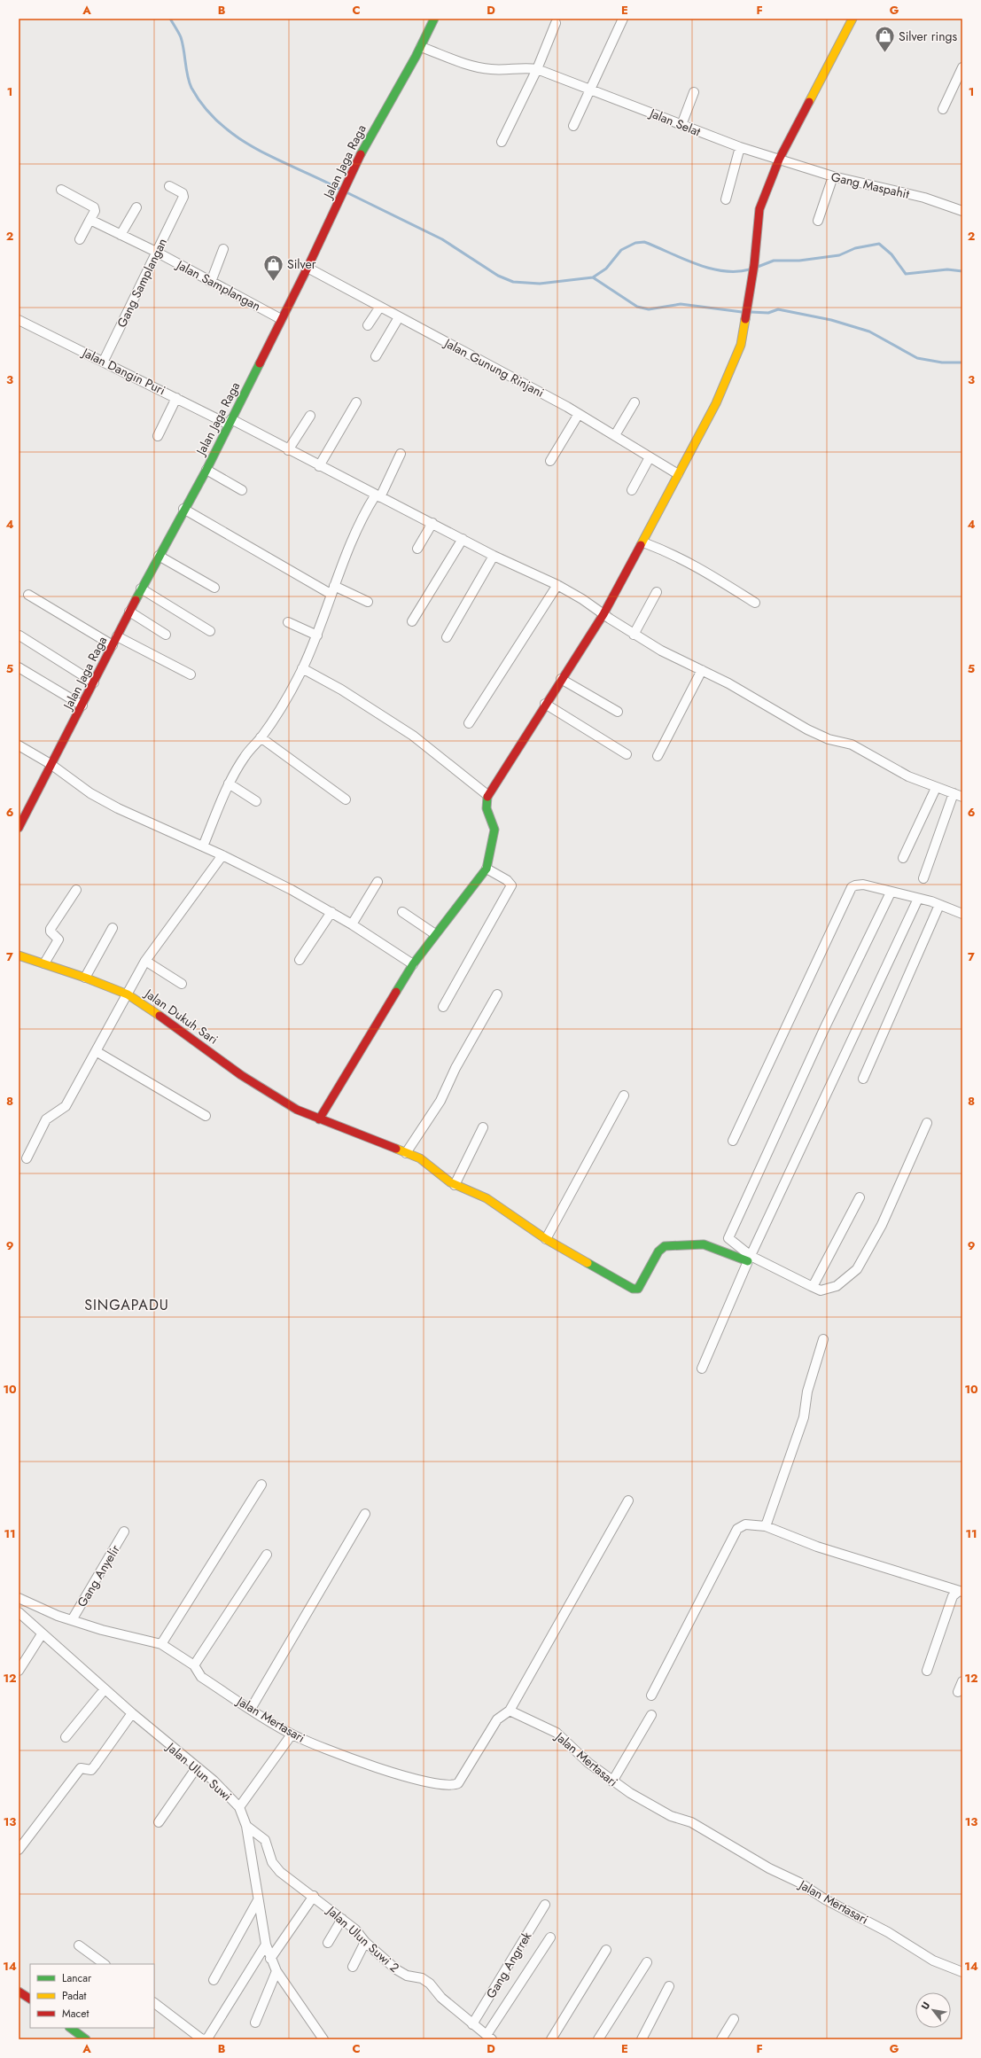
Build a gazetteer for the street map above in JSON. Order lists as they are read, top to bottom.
{
  "streets": {
    "street": [
      "Jalan Selat",
      "Jalan Jaga Raga",
      "Gang Maspahit",
      "Gang Samplangan",
      "Jalan Samplangan",
      "Jalan Gunung Rinjani",
      "Jalan Dangin Puri",
      "Jalan Dukuh Sari",
      "Gang Anyelir",
      "Jalan Mertasari",
      "Jalan Ulun Suwi",
      "Jalan Ulun Suwi 2",
      "Gang Angrrek"
    ]
  },
  "crossings": [
    ["Jalan Selat", "Jalan Jaga Raga"],
    ["Jalan Selat", "Gang Maspahit"],
    ["Jalan Jaga Raga", "Jalan Samplangan"],
    ["Jalan Jaga Raga", "Jalan Gunung Rinjani"],
    ["Jalan Jaga Raga", "Jalan Dangin Puri"],
    ["Gang Samplangan", "Jalan Samplangan"],
    ["Gang Samplangan", "Jalan Dangin Puri"],
    ["Gang Anyelir", "Jalan Mertasari"],
    ["Jalan Ulun Suwi", "Jalan Ulun Suwi 2"],
    ["Jalan Ulun Suwi 2", "Gang Angrrek"]
  ],
  "districts": ["SINGAPADU"],
  "places": {
    "shop": ["Silver rings", "Silver"]
  },
  "legend": ["Lancar", "Padat", "Macet"],
  "north": "top left",
  "grid": {
    "columns": [
      "A",
      "B",
      "C",
      "D",
      "E",
      "F",
      "G"
    ],
    "rows": [
      "1",
      "2",
      "3",
      "4",
      "5",
      "6",
      "7",
      "8",
      "9",
      "10",
      "11",
      "12",
      "13",
      "14"
    ]
  }
}
